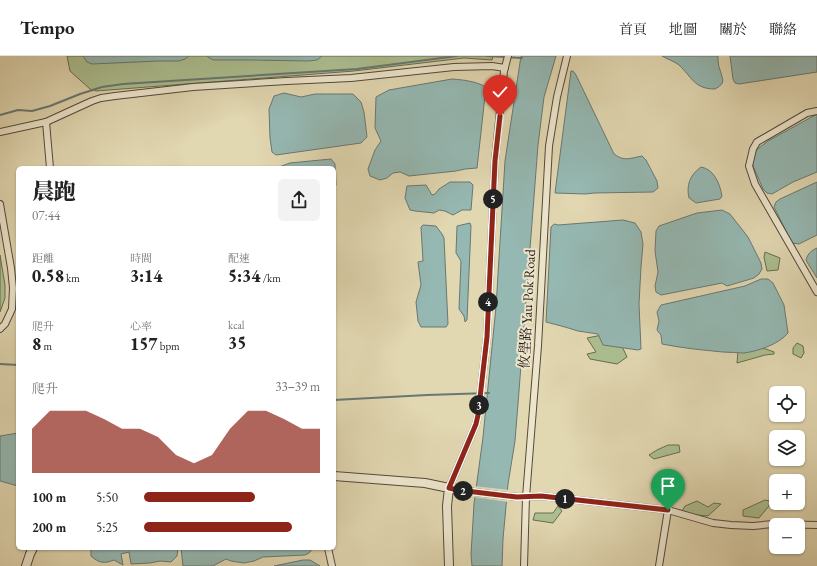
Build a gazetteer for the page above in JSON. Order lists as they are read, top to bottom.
{
  "streets": {
    "street": ["攸壆路 Yau Pok Road"]
  },
  "page": {
    "header": "Tempo",
    "nav": [
      "首頁",
      "地圖",
      "關於",
      "聯絡"
    ],
    "heading": ["晨跑", "07:44"],
    "pins": [
      "5",
      "4",
      "3",
      "2",
      "1"
    ],
    "stats": [
      ["距離", "0.58 km"],
      ["時間", "3:14"],
      ["配速", "5:34 /km"],
      ["爬升", "8 m"],
      ["心率", "157 bpm"],
      ["kcal", "35"]
    ],
    "chart": ["爬升", "33–39 m"],
    "map_buttons": ["+", "−"],
    "list": [
      {
        "name": "100 m",
        "note": "5:50"
      },
      {
        "name": "200 m",
        "note": "5:25"
      }
    ]
  }
}
